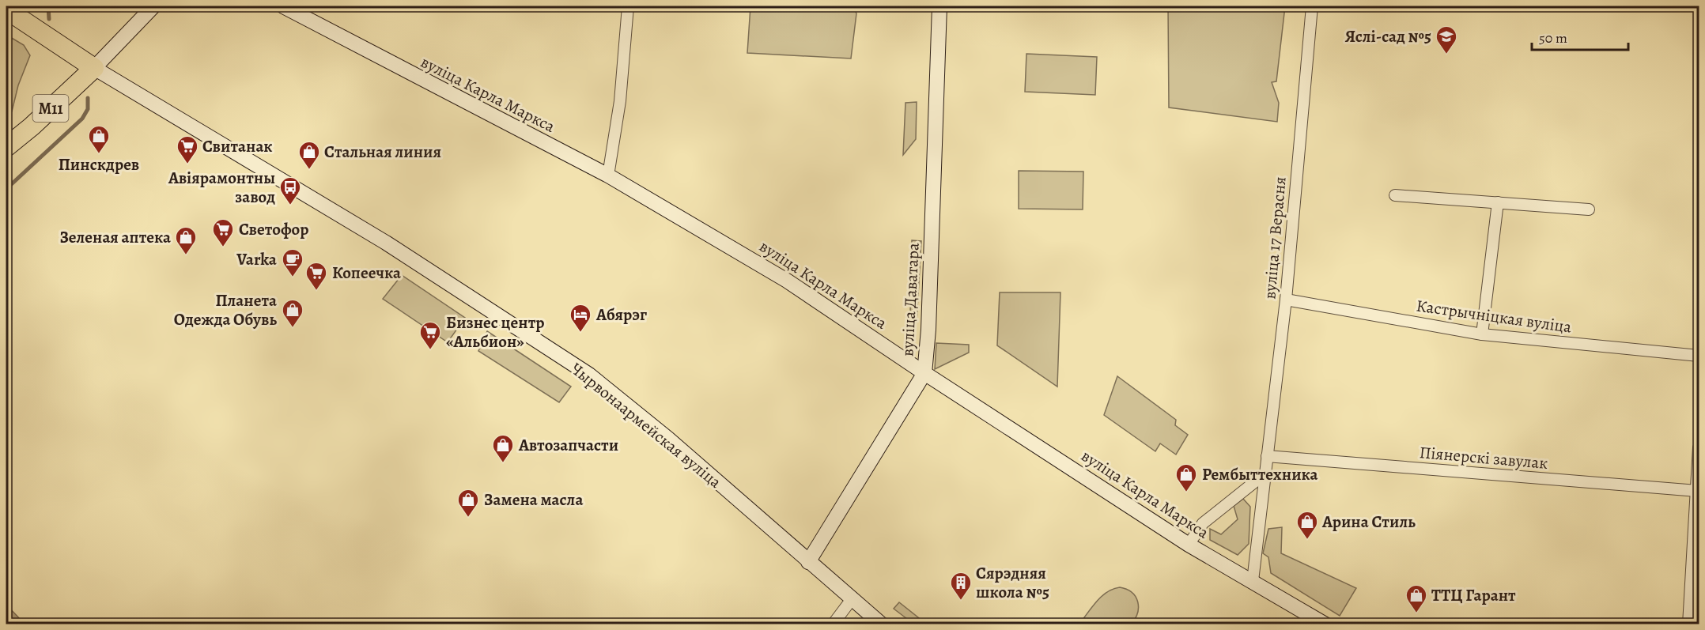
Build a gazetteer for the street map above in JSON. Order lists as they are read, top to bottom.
{
  "streets": {
    "highway": ["М11", "Чырвонаармейская вуліца"],
    "street": [
      "вуліца Карла Маркса",
      "вуліца 17 Верасня",
      "вуліца Даватара",
      "Кастрычніцкая вуліца",
      "Піянерскі завулак"
    ]
  },
  "crossings": [
    ["вуліца Карла Маркса", "вуліца 17 Верасня"],
    ["вуліца Карла Маркса", "вуліца Даватара"],
    ["М11", "Чырвонаармейская вуліца"],
    ["вуліца 17 Верасня", "Кастрычніцкая вуліца"],
    ["вуліца 17 Верасня", "Піянерскі завулак"],
    ["вуліца Даватара", "Чырвонаармейская вуліца"]
  ],
  "places": {
    "school or university": ["Яслі-сад №5"],
    "shop": [
      "Пинскдрев",
      "Стальная линия",
      "Зеленая аптека",
      "Планета Одежда Обувь",
      "Автозапчасти",
      "Рембыттехника",
      "Замена масла",
      "Арина Стиль",
      "ТТЦ Гарант"
    ],
    "supermarket": [
      "Свитанак",
      "Светофор",
      "Копеечка",
      "Бизнес центр «Альбион»"
    ],
    "bus stop": ["Авіярамонтны завод"],
    "cafe": ["Varka"],
    "hotel": ["Абярэг"],
    "building": ["Сярэдняя школа №5"]
  },
  "scale_bar": "50 m"
}
